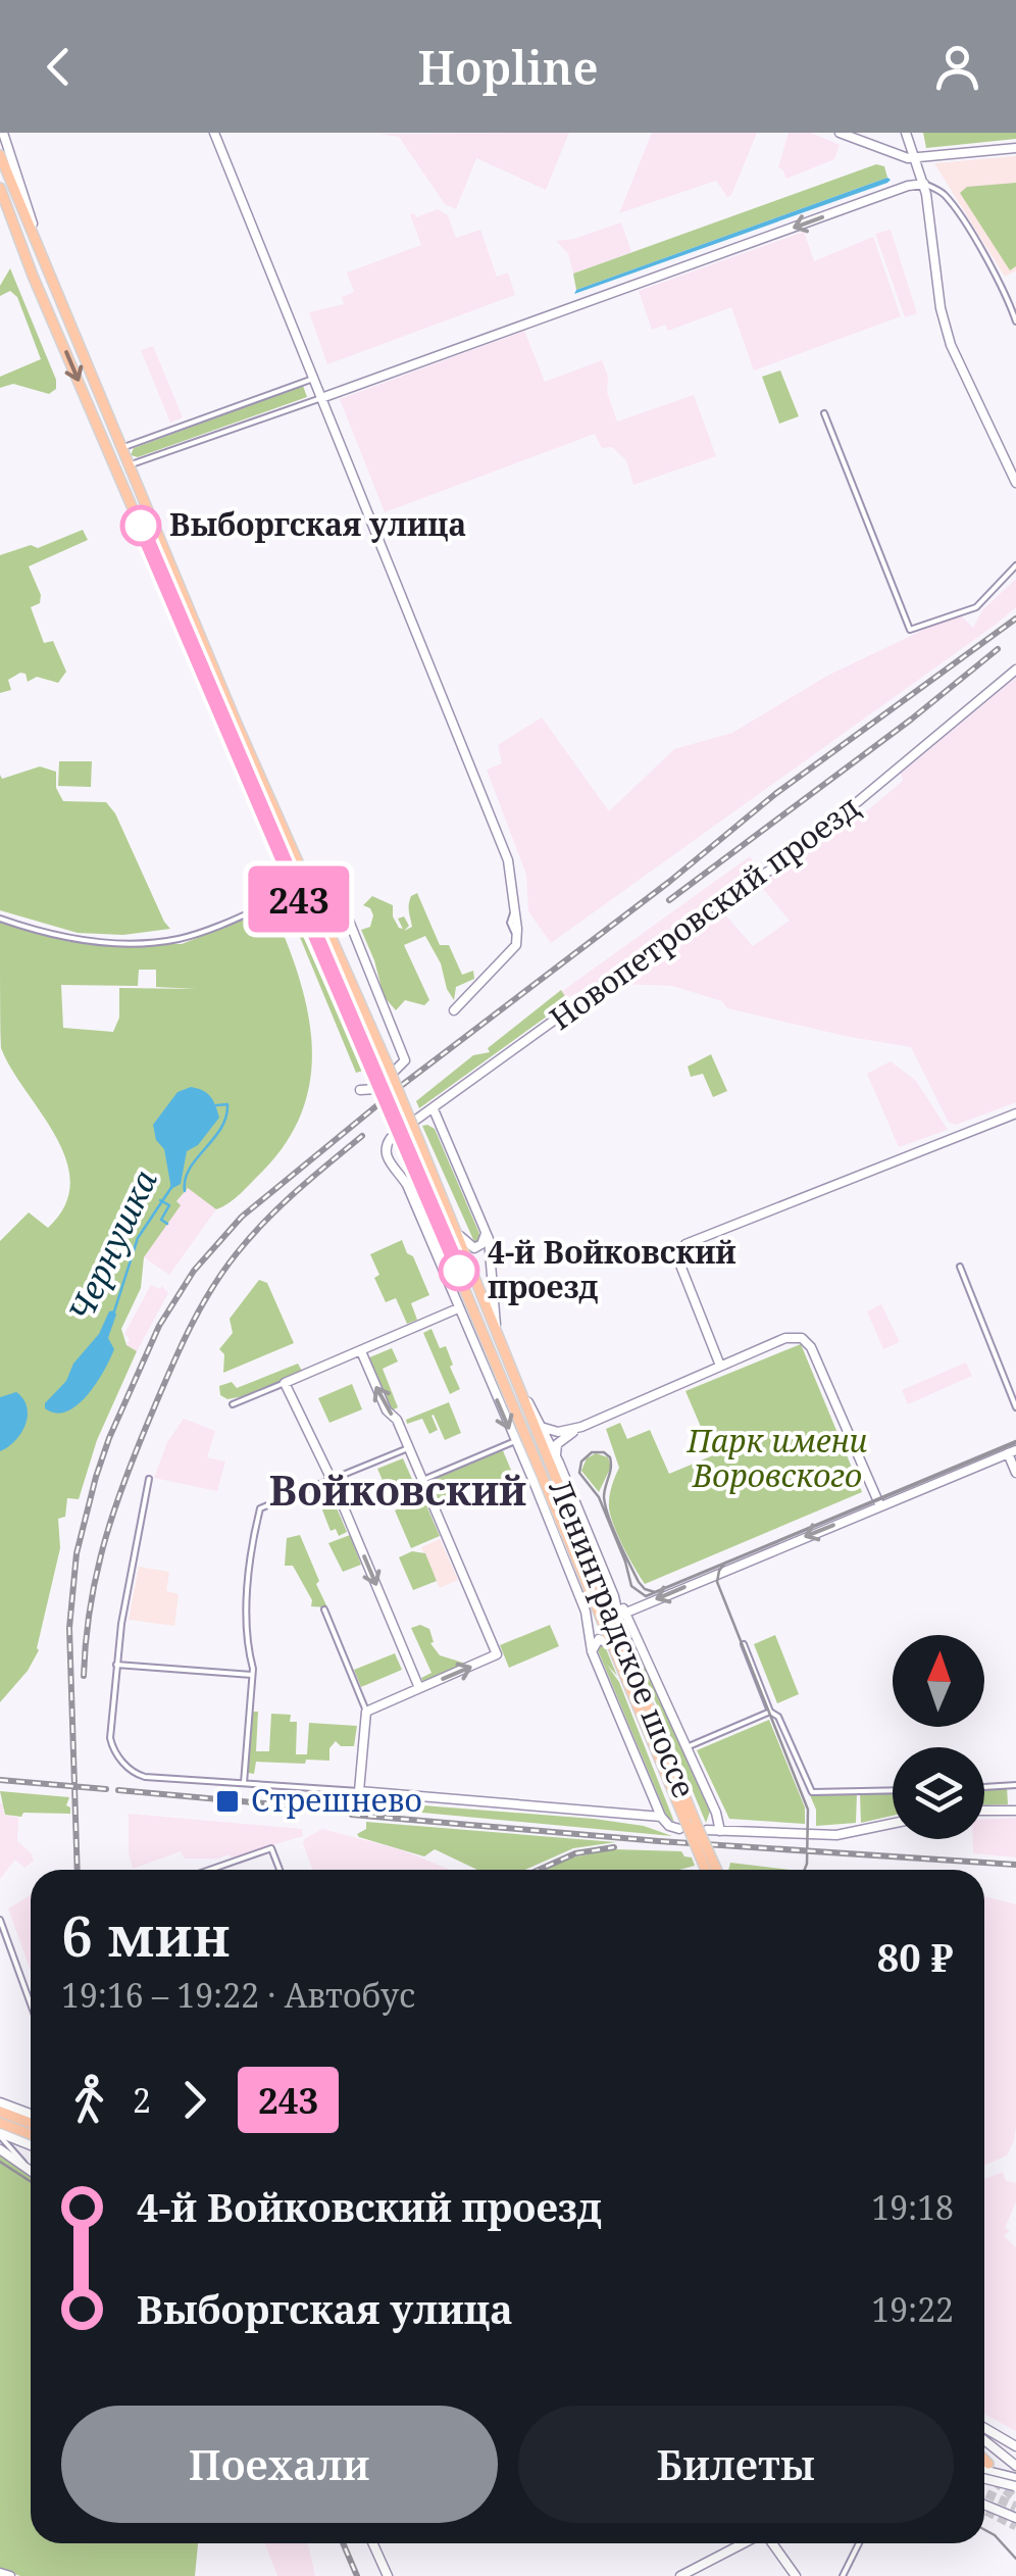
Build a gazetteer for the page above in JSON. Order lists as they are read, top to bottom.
{
  "streets": {
    "main road": ["Ленинградское шоссе"],
    "street": ["Новопетровский проезд"]
  },
  "districts": ["Войковский"],
  "water": ["Чернушка"],
  "parks": ["Парк имени Воровского"],
  "places": {
    "other": ["Выборгская улица", "4-й Войковский проезд"],
    "transit": ["Стрешнево"]
  },
  "lines": ["bus line 243"],
  "north": "top",
  "page": {
    "header": "Hopline",
    "on_map": "243",
    "heading": ["6 мин", "19:16 – 19:22 · Автобус", "80 ₽"],
    "legs": ["2", "243"],
    "list": [
      {
        "name": "4-й Войковский проезд",
        "value": "19:18"
      },
      {
        "name": "Выборгская улица",
        "value": "19:22"
      }
    ],
    "buttons": ["Поехали", "Билеты"]
  }
}
